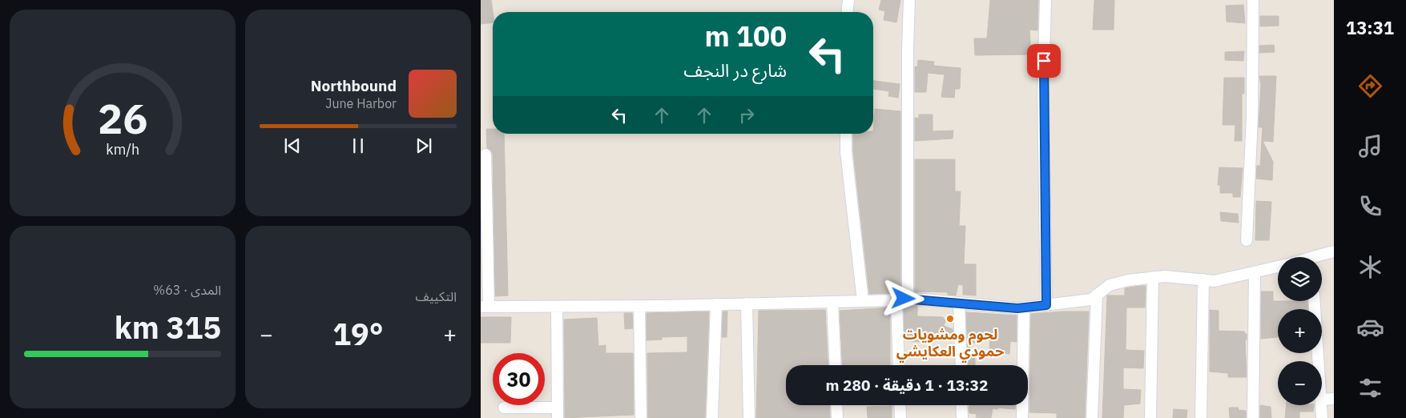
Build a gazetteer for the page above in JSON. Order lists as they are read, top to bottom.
{
  "places": ["لحوم ومشويات حمودي العكايشي"],
  "page": {
    "tabs": "13:31",
    "turn": ["100 m", "شارع در النجف"],
    "song": ["Northbound", "June Harbor"],
    "tile": [
      "التكييف",
      ["المدى · 63%", "315 km"]
    ],
    "map_buttons": ["+", "−"],
    "heat": ["−", "19°", "+"],
    "limit": "30",
    "trip": "13:32 · 1 دقيقة · 280 m",
    "gauge": ["26", "km/h"]
  }
}
